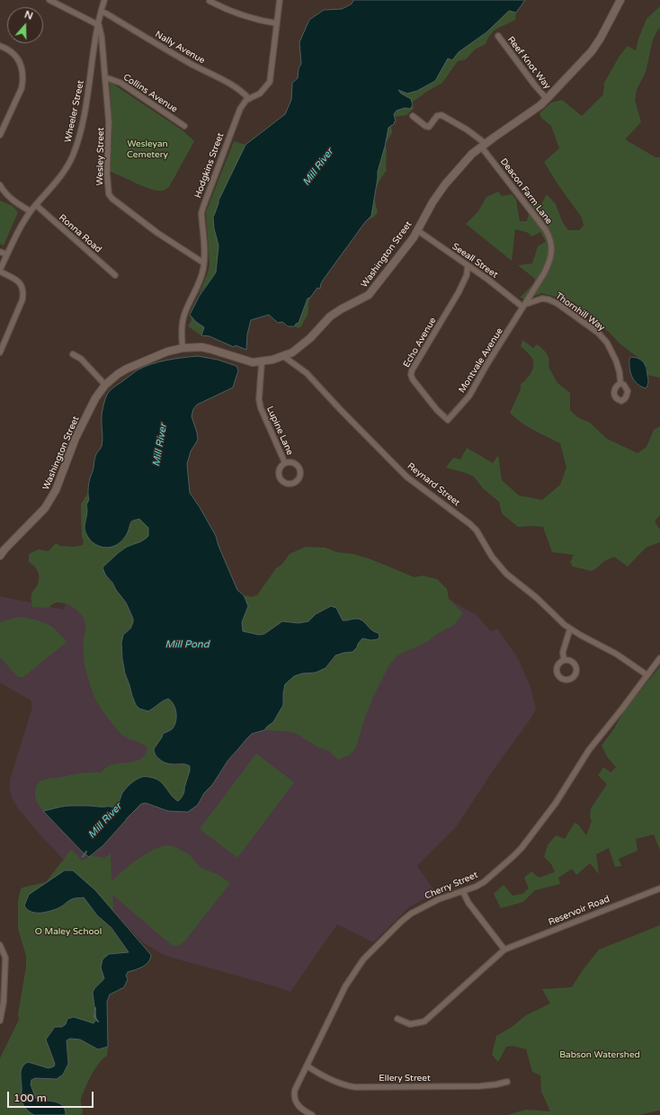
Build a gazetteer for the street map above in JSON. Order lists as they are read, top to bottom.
{
  "streets": {
    "main road": ["Washington Street"],
    "street": [
      "Nally Avenue",
      "Reef Knot Way",
      "Collins Avenue",
      "Wheeler Street",
      "Wesley Street",
      "Hodgkins Street",
      "Deacon Farm Lane",
      "Ronna Road",
      "Seeall Street",
      "Thornhill Way",
      "Echo Avenue",
      "Montvale Avenue",
      "Lupine Lane",
      "Reynard Street",
      "Cherry Street",
      "Reservoir Road",
      "Ellery Street"
    ]
  },
  "crossings": [
    ["Nally Avenue", "Wheeler Street"],
    ["Nally Avenue", "Hodgkins Street"],
    ["Reef Knot Way", "Washington Street"],
    ["Collins Avenue", "Wesley Street"],
    ["Wheeler Street", "Wesley Street"],
    ["Wheeler Street", "Ronna Road"],
    ["Wesley Street", "Hodgkins Street"],
    ["Hodgkins Street", "Washington Street"],
    ["Deacon Farm Lane", "Washington Street"],
    ["Deacon Farm Lane", "Seeall Street"],
    ["Deacon Farm Lane", "Thornhill Way"],
    ["Deacon Farm Lane", "Montvale Avenue"],
    ["Washington Street", "Seeall Street"],
    ["Washington Street", "Lupine Lane"],
    ["Washington Street", "Reynard Street"],
    ["Seeall Street", "Thornhill Way"],
    ["Seeall Street", "Echo Avenue"],
    ["Seeall Street", "Montvale Avenue"],
    ["Thornhill Way", "Montvale Avenue"],
    ["Echo Avenue", "Montvale Avenue"],
    ["Reynard Street", "Cherry Street"],
    ["Cherry Street", "Ellery Street"]
  ],
  "water": ["Mill River", "Mill Pond"],
  "parks": ["Wesleyan Cemetery", "O Maley School", "Babson Watershed"],
  "scale_bar": "100 m",
  "north": "top"
}
